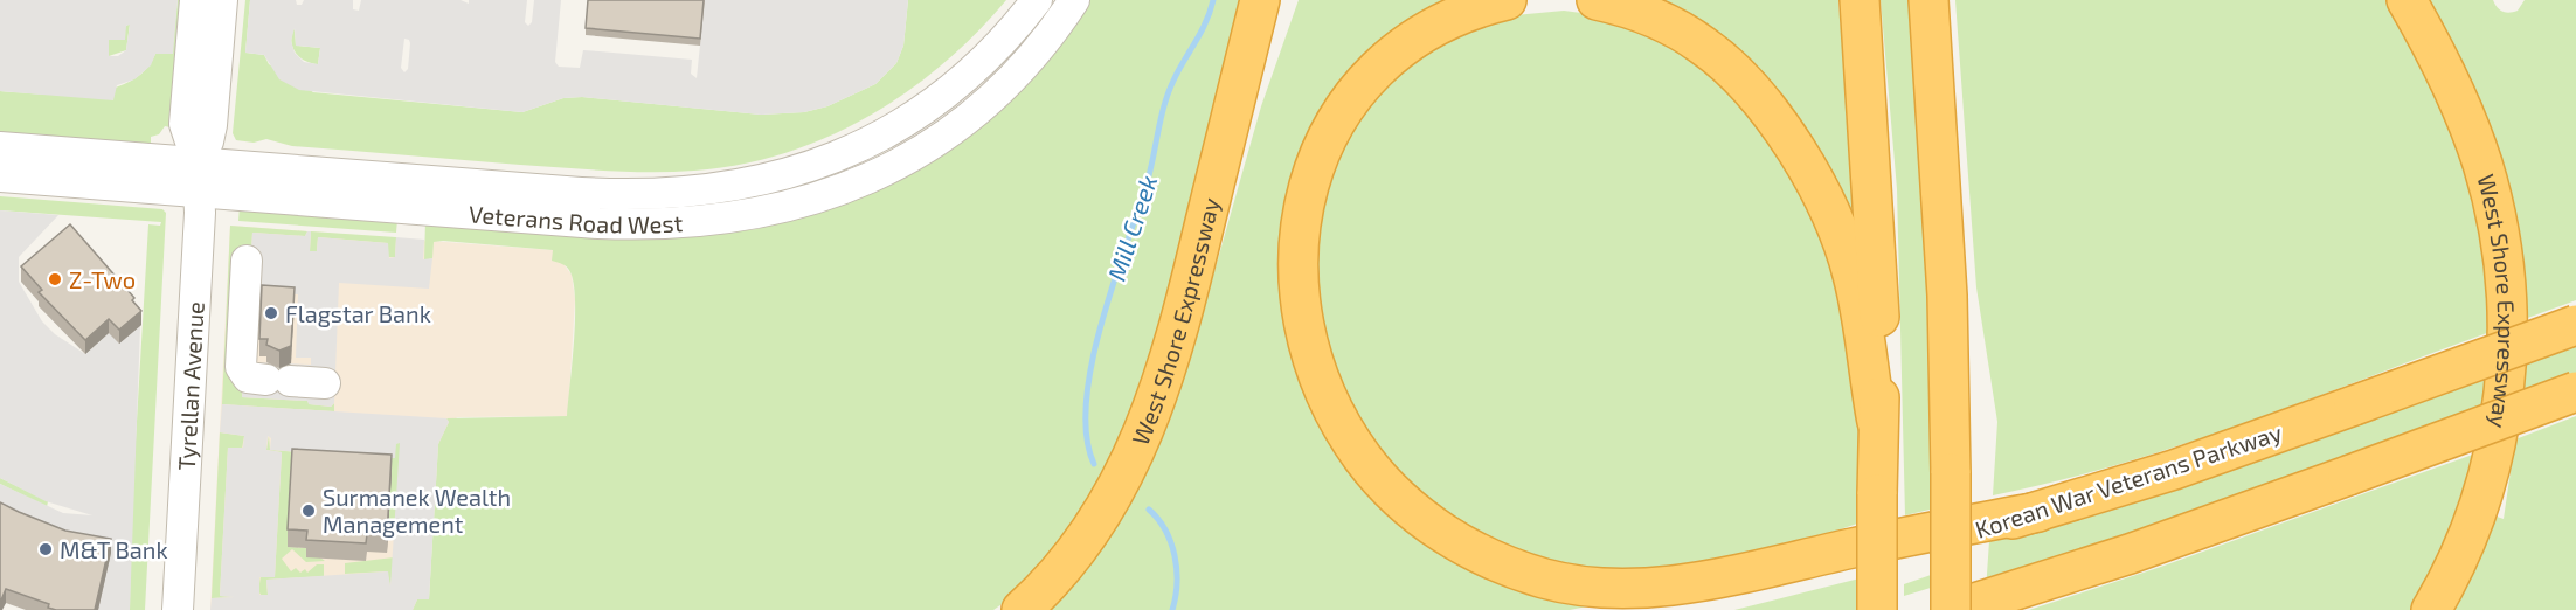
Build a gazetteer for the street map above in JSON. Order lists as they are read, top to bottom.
{
  "streets": {
    "highway": ["West Shore Expressway", "Korean War Veterans Parkway"],
    "street": ["Veterans Road West", "Tyrellan Avenue"]
  },
  "crossings": [
    ["Veterans Road West", "Tyrellan Avenue"]
  ],
  "water": ["Mill Creek"],
  "places": [
    "Z-Two",
    "Flagstar Bank",
    "Surmanek Wealth Management",
    "M&T Bank"
  ]
}
